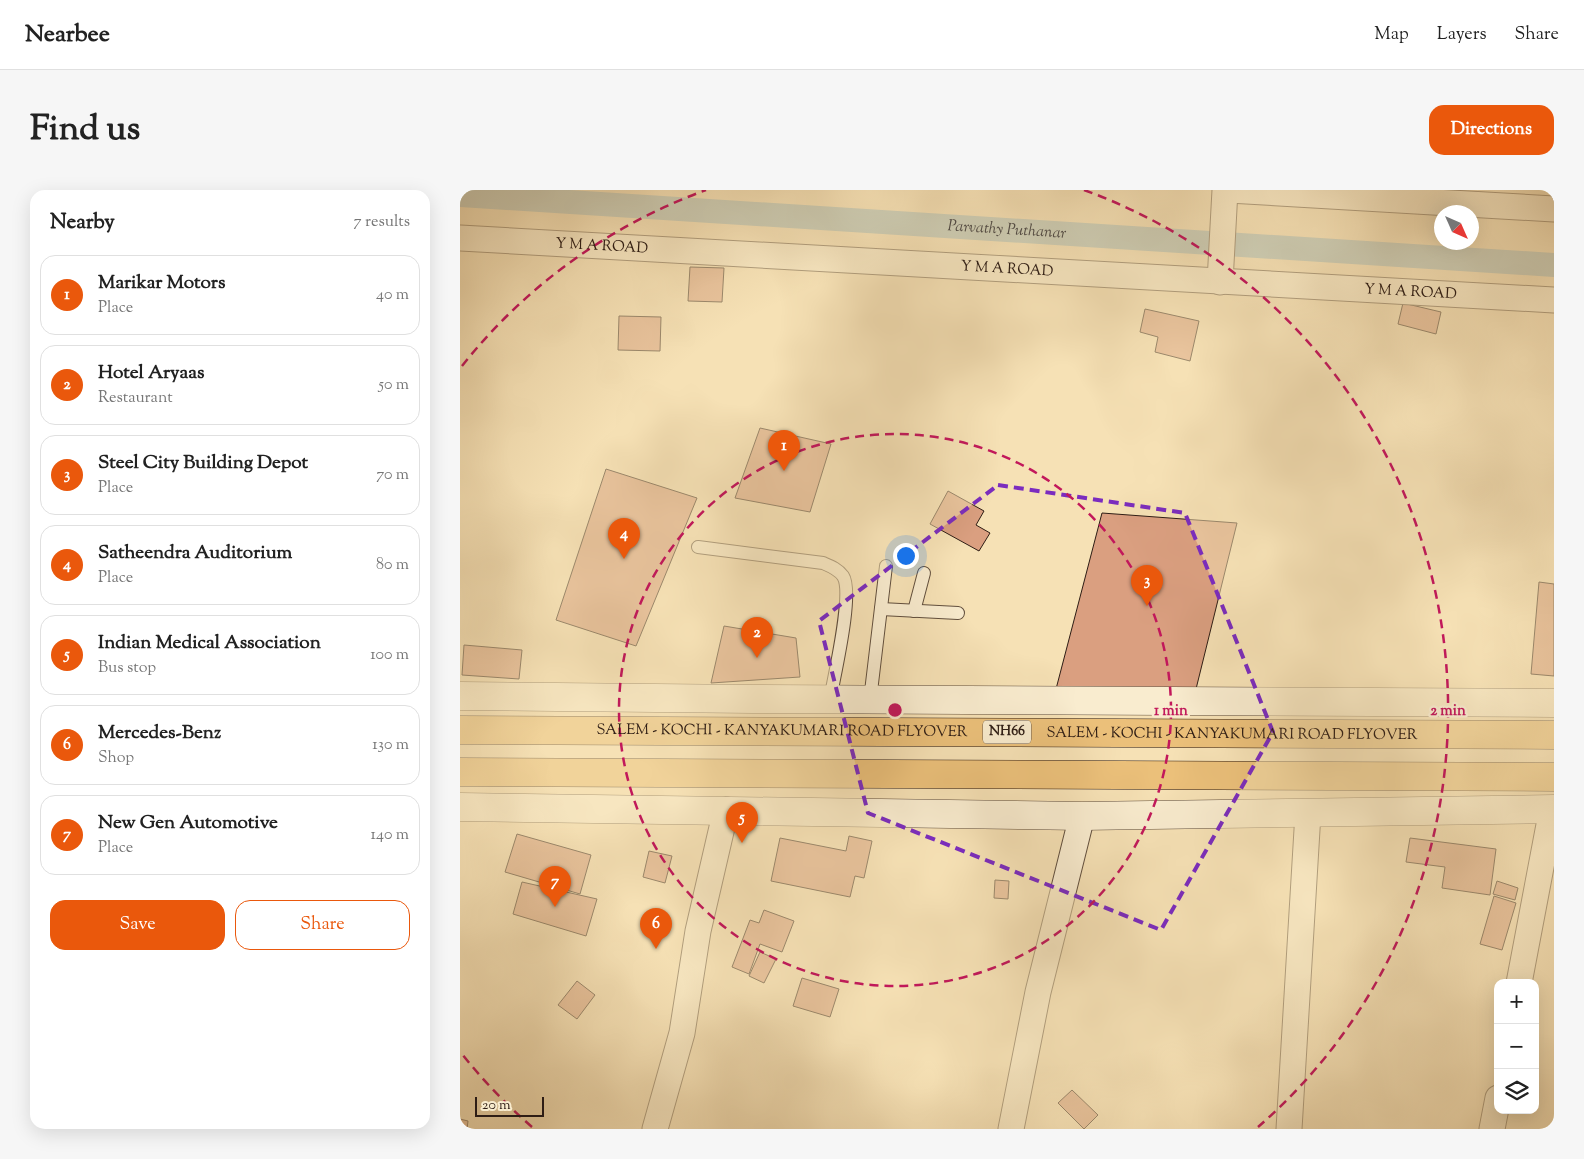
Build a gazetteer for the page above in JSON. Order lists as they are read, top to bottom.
{
  "streets": {
    "highway": ["SALEM - KOCHI - KANYAKUMARI ROAD FLYOVER", "NH66"],
    "street": ["Y M A ROAD"]
  },
  "water": ["Parvathy Puthanar"],
  "scale_bar": "20 m",
  "north": "bottom right",
  "page": {
    "header": "Nearbee",
    "nav": ["Map", "Layers", "Share"],
    "title": "Find us",
    "buttons": [
      "Directions",
      ["Save", "Share"]
    ],
    "heading": ["Nearby", "7 results"],
    "list": [
      {
        "mark": "1",
        "name": "Marikar Motors",
        "note": "Place",
        "value": "40 m"
      },
      {
        "mark": "2",
        "name": "Hotel Aryaas",
        "note": "Restaurant",
        "value": "50 m"
      },
      {
        "mark": "3",
        "name": "Steel City Building Depot",
        "note": "Place",
        "value": "70 m"
      },
      {
        "mark": "4",
        "name": "Satheendra Auditorium",
        "note": "Place",
        "value": "80 m"
      },
      {
        "mark": "5",
        "name": "Indian Medical Association",
        "note": "Bus stop",
        "value": "100 m"
      },
      {
        "mark": "6",
        "name": "Mercedes-Benz",
        "note": "Shop",
        "value": "130 m"
      },
      {
        "mark": "7",
        "name": "New Gen Automotive",
        "note": "Place",
        "value": "140 m"
      }
    ],
    "pins": [
      "1",
      "4",
      "3",
      "2",
      "5",
      "7",
      "6"
    ],
    "map_buttons": ["+", "−"],
    "scale": "20 m"
  },
  "rings": ["1 min", "2 min"]
}
